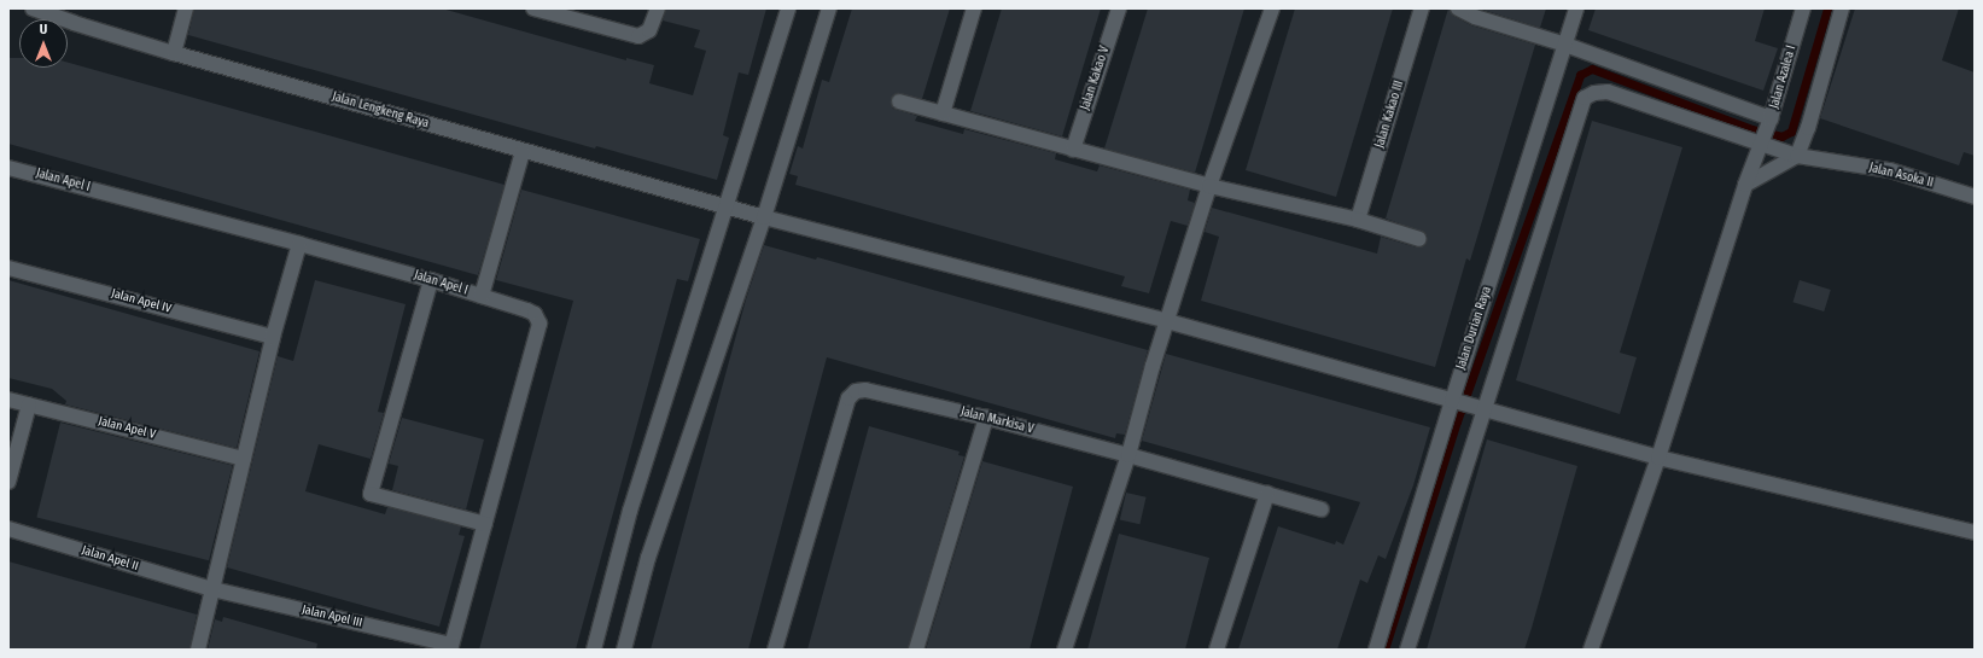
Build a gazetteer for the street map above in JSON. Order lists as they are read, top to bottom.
{
  "streets": {
    "street": [
      "Jalan Azalea I",
      "Jalan Kakao V",
      "Jalan Lengkeng Raya",
      "Jalan Kakao III",
      "Jalan Asoka II",
      "Jalan Apel I",
      "Jalan Apel IV",
      "Jalan Durian Raya",
      "Jalan Markisa V",
      "Jalan Apel V",
      "Jalan Apel II",
      "Jalan Apel III"
    ]
  },
  "crossings": [
    ["Jalan Azalea I", "Jalan Lengkeng Raya"],
    ["Jalan Azalea I", "Jalan Asoka II"],
    ["Jalan Lengkeng Raya", "Jalan Durian Raya"],
    ["Jalan Apel I", "Jalan Apel III"],
    ["Jalan Apel II", "Jalan Apel III"]
  ],
  "north": "top"
}
